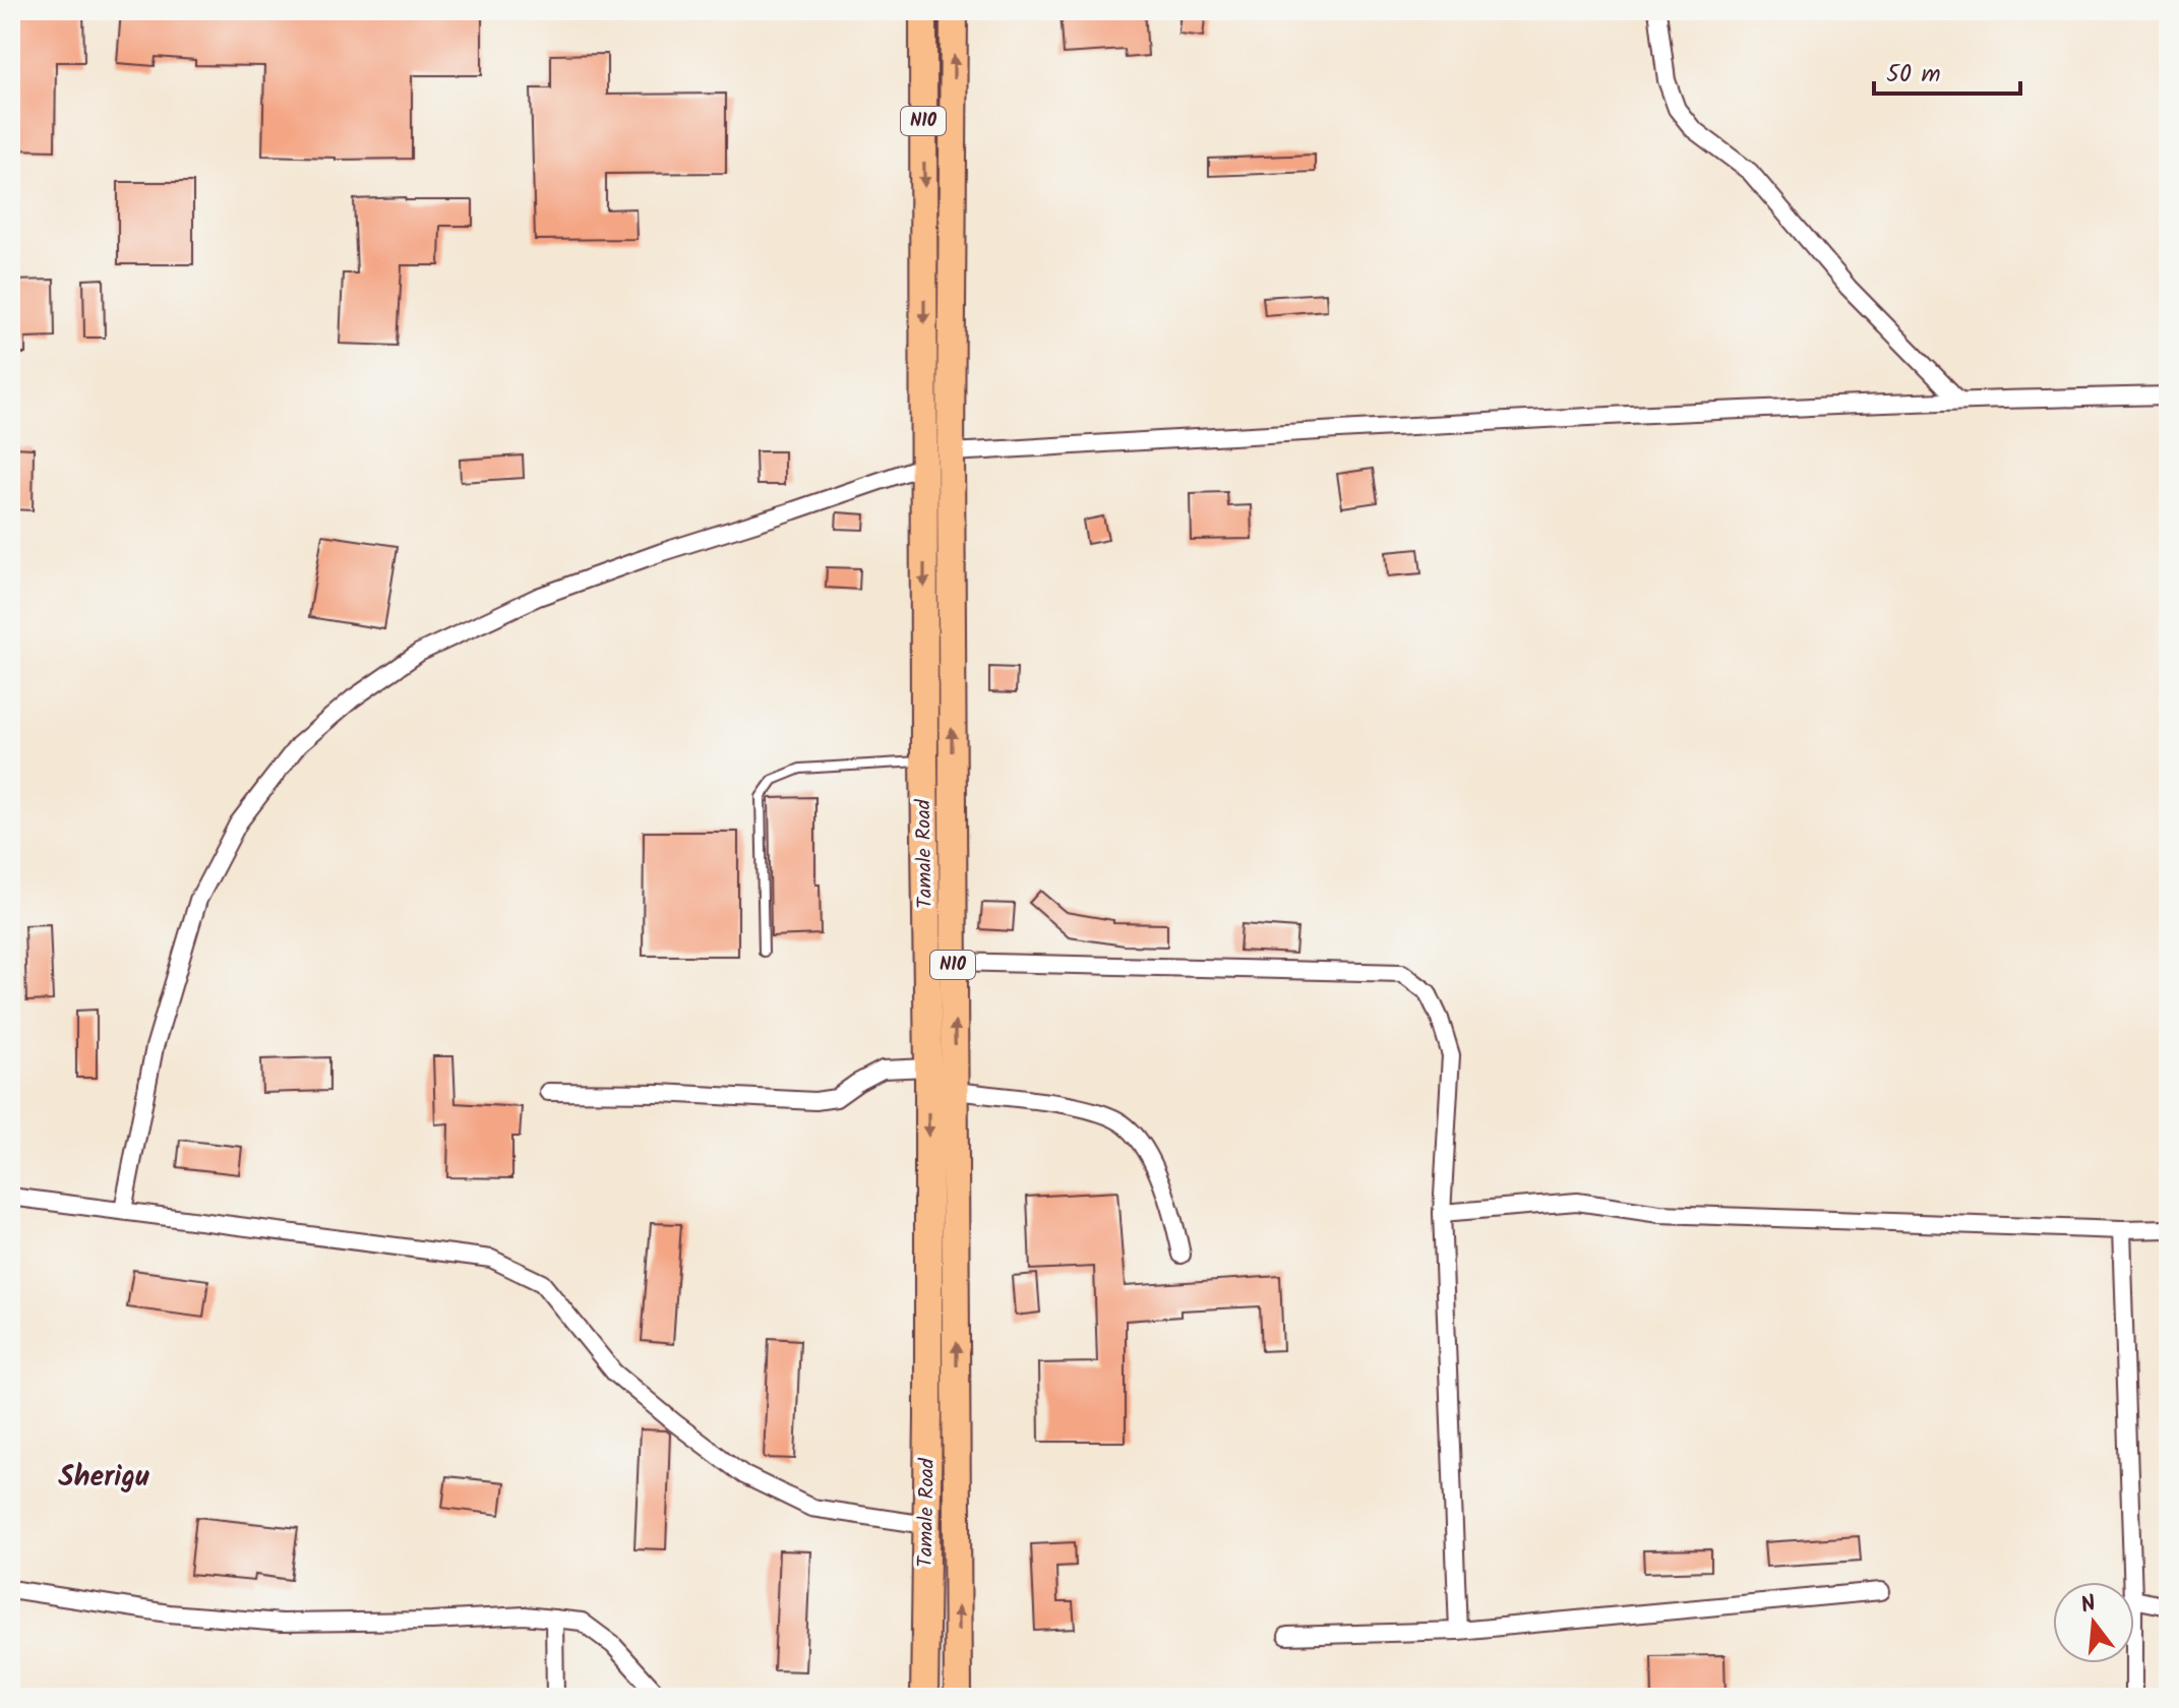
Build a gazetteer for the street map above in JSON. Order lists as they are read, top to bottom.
{
  "streets": {
    "highway": ["N10", "Tamale Road"]
  },
  "districts": ["Sherigu"],
  "scale_bar": "50 m",
  "north": "top"
}
